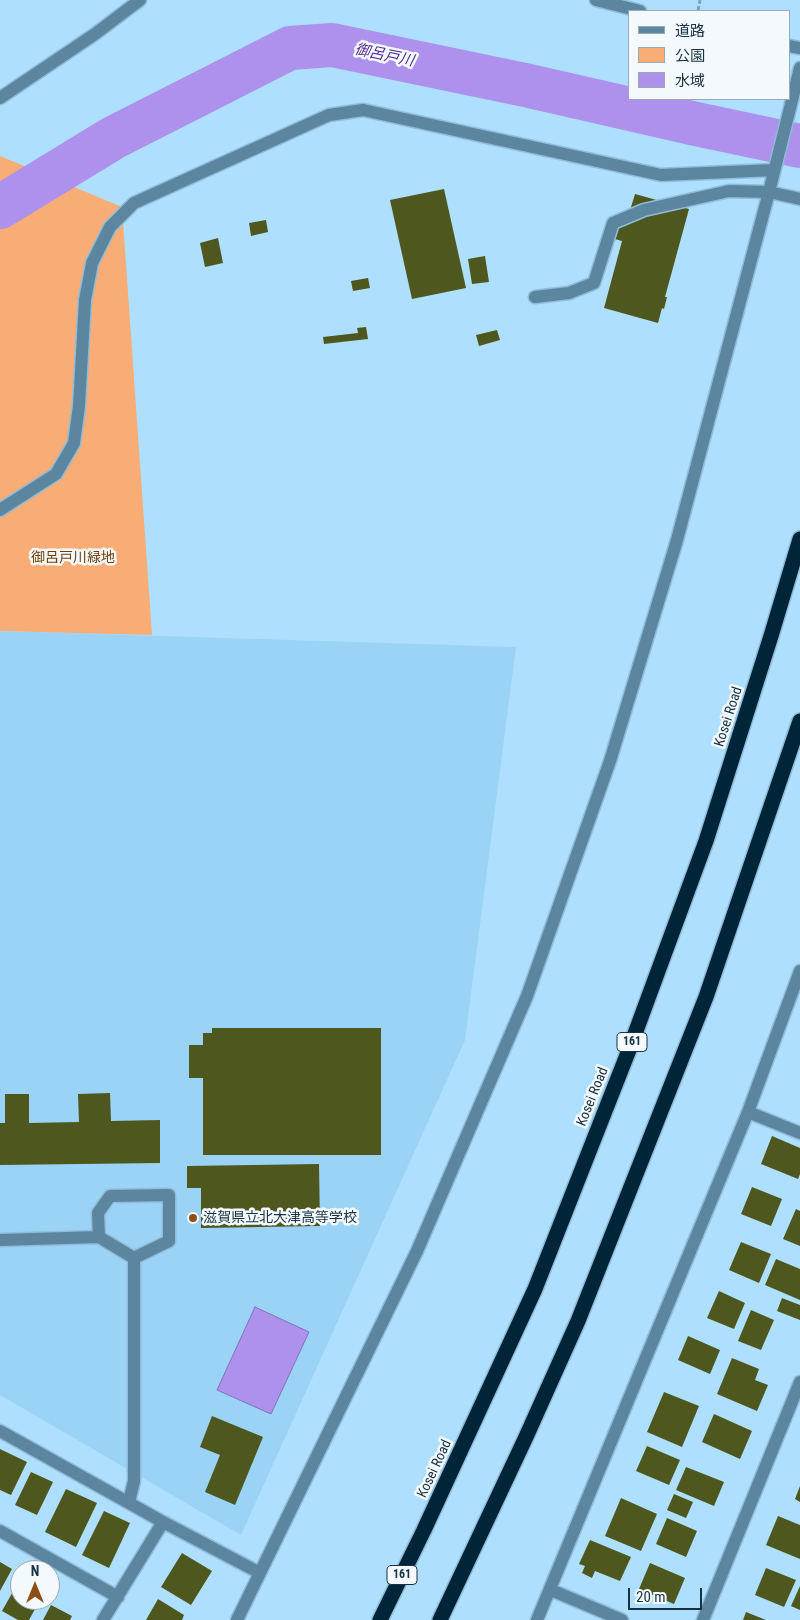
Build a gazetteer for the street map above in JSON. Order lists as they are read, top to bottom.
{
  "streets": {
    "highway": ["Kosei Road", "161"]
  },
  "water": ["御呂戸川"],
  "parks": ["御呂戸川緑地"],
  "places": ["滋賀県立北大津高等学校"],
  "legend": ["道路", "公園", "水域"],
  "scale_bar": "20 m",
  "north": "top"
}
